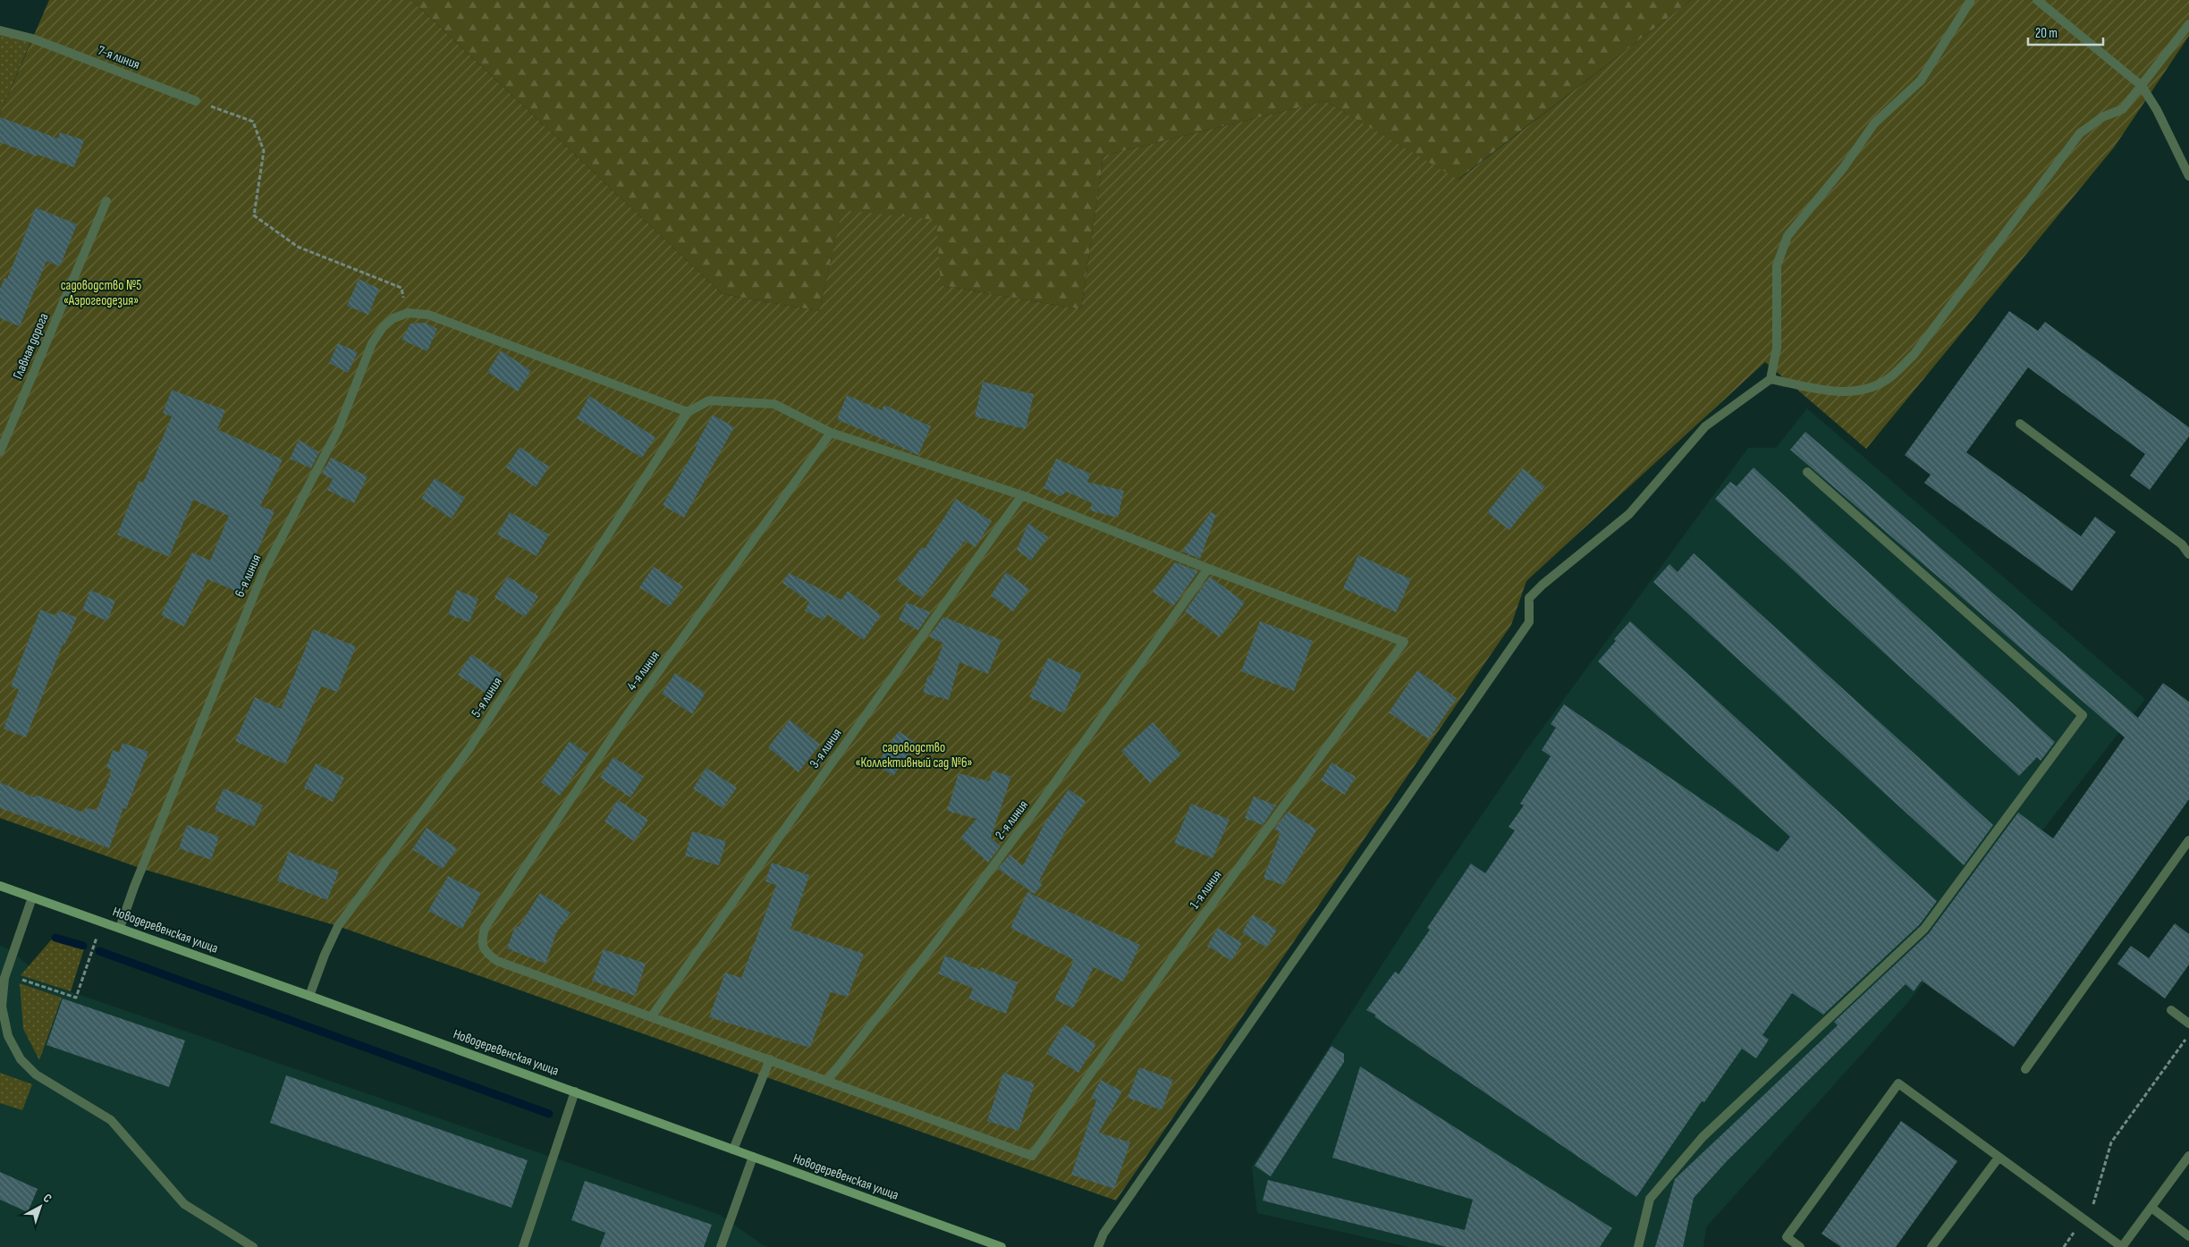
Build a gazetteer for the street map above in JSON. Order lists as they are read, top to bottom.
{
  "streets": {
    "main road": ["Новодеревенская улица"],
    "street": [
      "7-я линия",
      "Главная дорога",
      "6-я линия",
      "4-я линия",
      "5-я линия",
      "3-я линия",
      "2-я линия",
      "1-я линия"
    ]
  },
  "crossings": [
    ["6-я линия", "Новодеревенская улица"],
    ["4-я линия", "3-я линия"],
    ["5-я линия", "Новодеревенская улица"],
    ["2-я линия", "1-я линия"]
  ],
  "parks": ["садоводство №5 «Аэрогеодезия»", "садоводство «Коллективный сад №6»"],
  "scale_bar": "20 m",
  "north": "top right"
}
